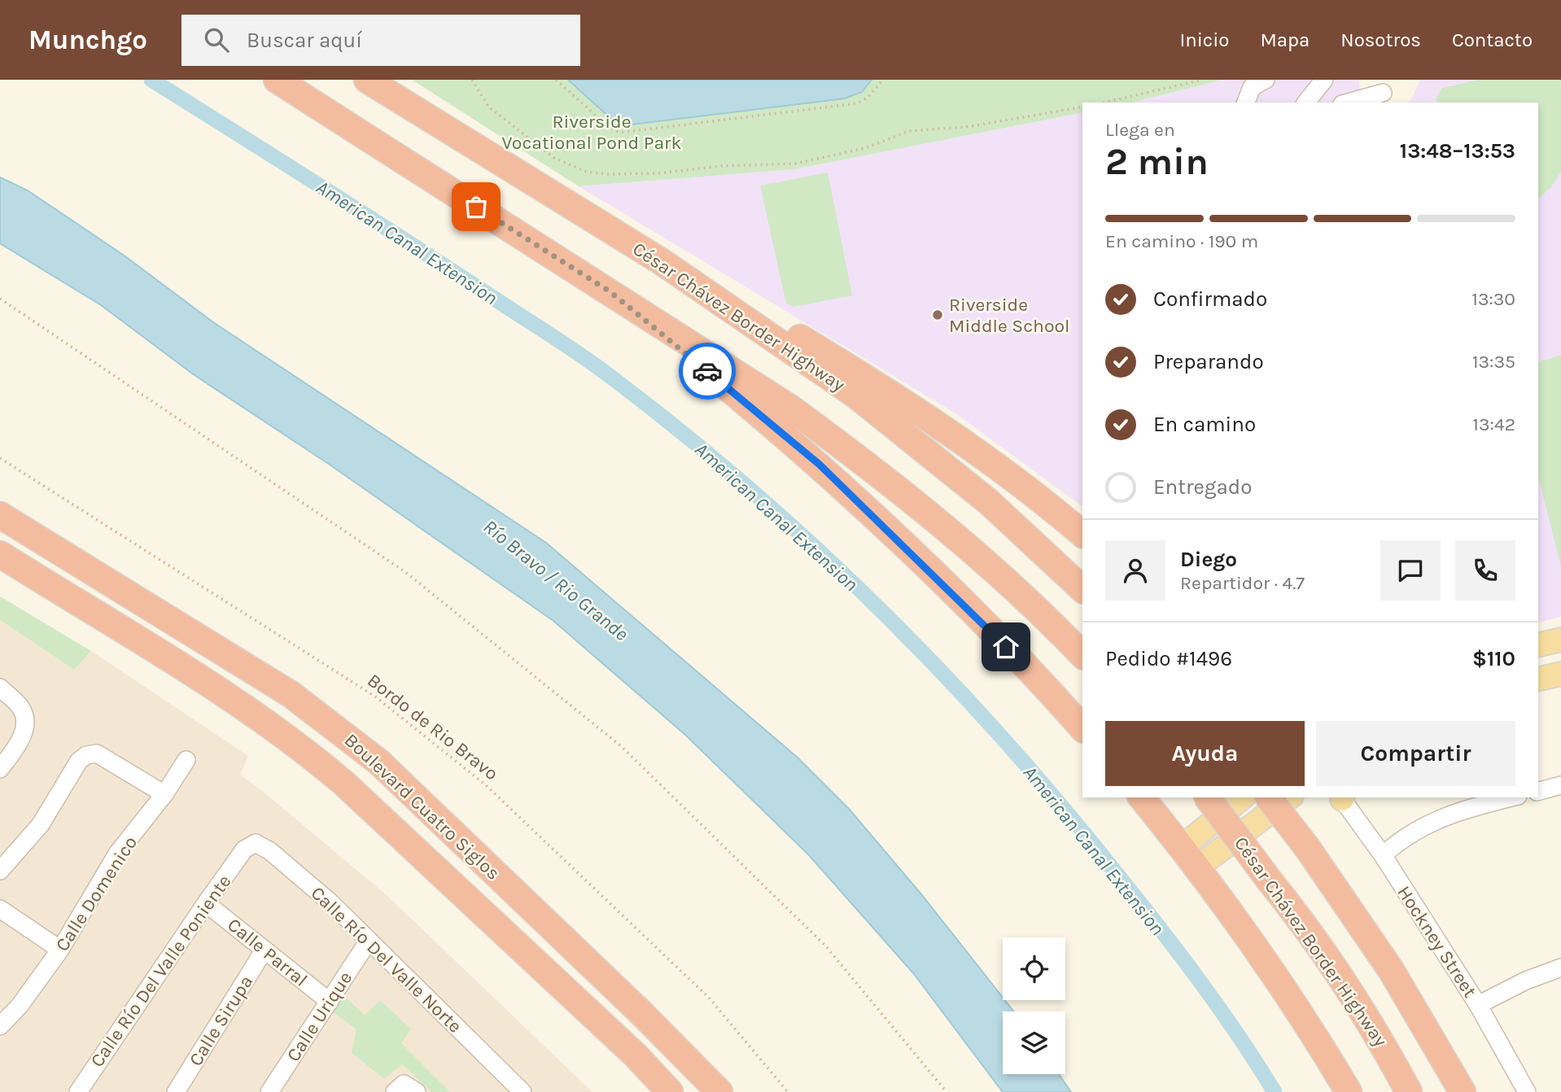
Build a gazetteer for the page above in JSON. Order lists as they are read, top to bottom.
{
  "streets": {
    "highway": ["César Chávez Border Highway", "Boulevard Cuatro Siglos"],
    "street": [
      "Calle Domenico",
      "Hockney Street",
      "Calle Parral",
      "Calle Río Del Valle Norte",
      "Calle Río Del Valle Poniente",
      "Calle Urique",
      "Calle Sirupa"
    ],
    "path": ["Bordo de Rio Bravo"]
  },
  "crossings": [
    ["Calle Parral", "Calle Río Del Valle Poniente"],
    ["Calle Parral", "Calle Urique"],
    ["Calle Parral", "Calle Sirupa"],
    ["Calle Río Del Valle Norte", "Calle Río Del Valle Poniente"],
    ["Calle Río Del Valle Norte", "Calle Urique"]
  ],
  "water": ["American Canal Extension", "Río Bravo / Rio Grande"],
  "parks": ["Riverside Vocational Pond Park"],
  "places": ["Riverside Middle School"],
  "page": {
    "header": "Munchgo",
    "search": "Buscar aquí",
    "nav": [
      "Inicio",
      "Mapa",
      "Nosotros",
      "Contacto"
    ],
    "heading": ["2 min", "Llega en", "13:48–13:53"],
    "panel": [
      "Diego",
      "Repartidor · 4.7",
      "Pedido #1496",
      "$110"
    ],
    "bar": "En camino · 190 m",
    "list": [
      ["Confirmado", "13:30"],
      ["Preparando", "13:35"],
      ["En camino", "13:42"],
      "Entregado"
    ],
    "buttons": ["Ayuda", "Compartir"]
  }
}
